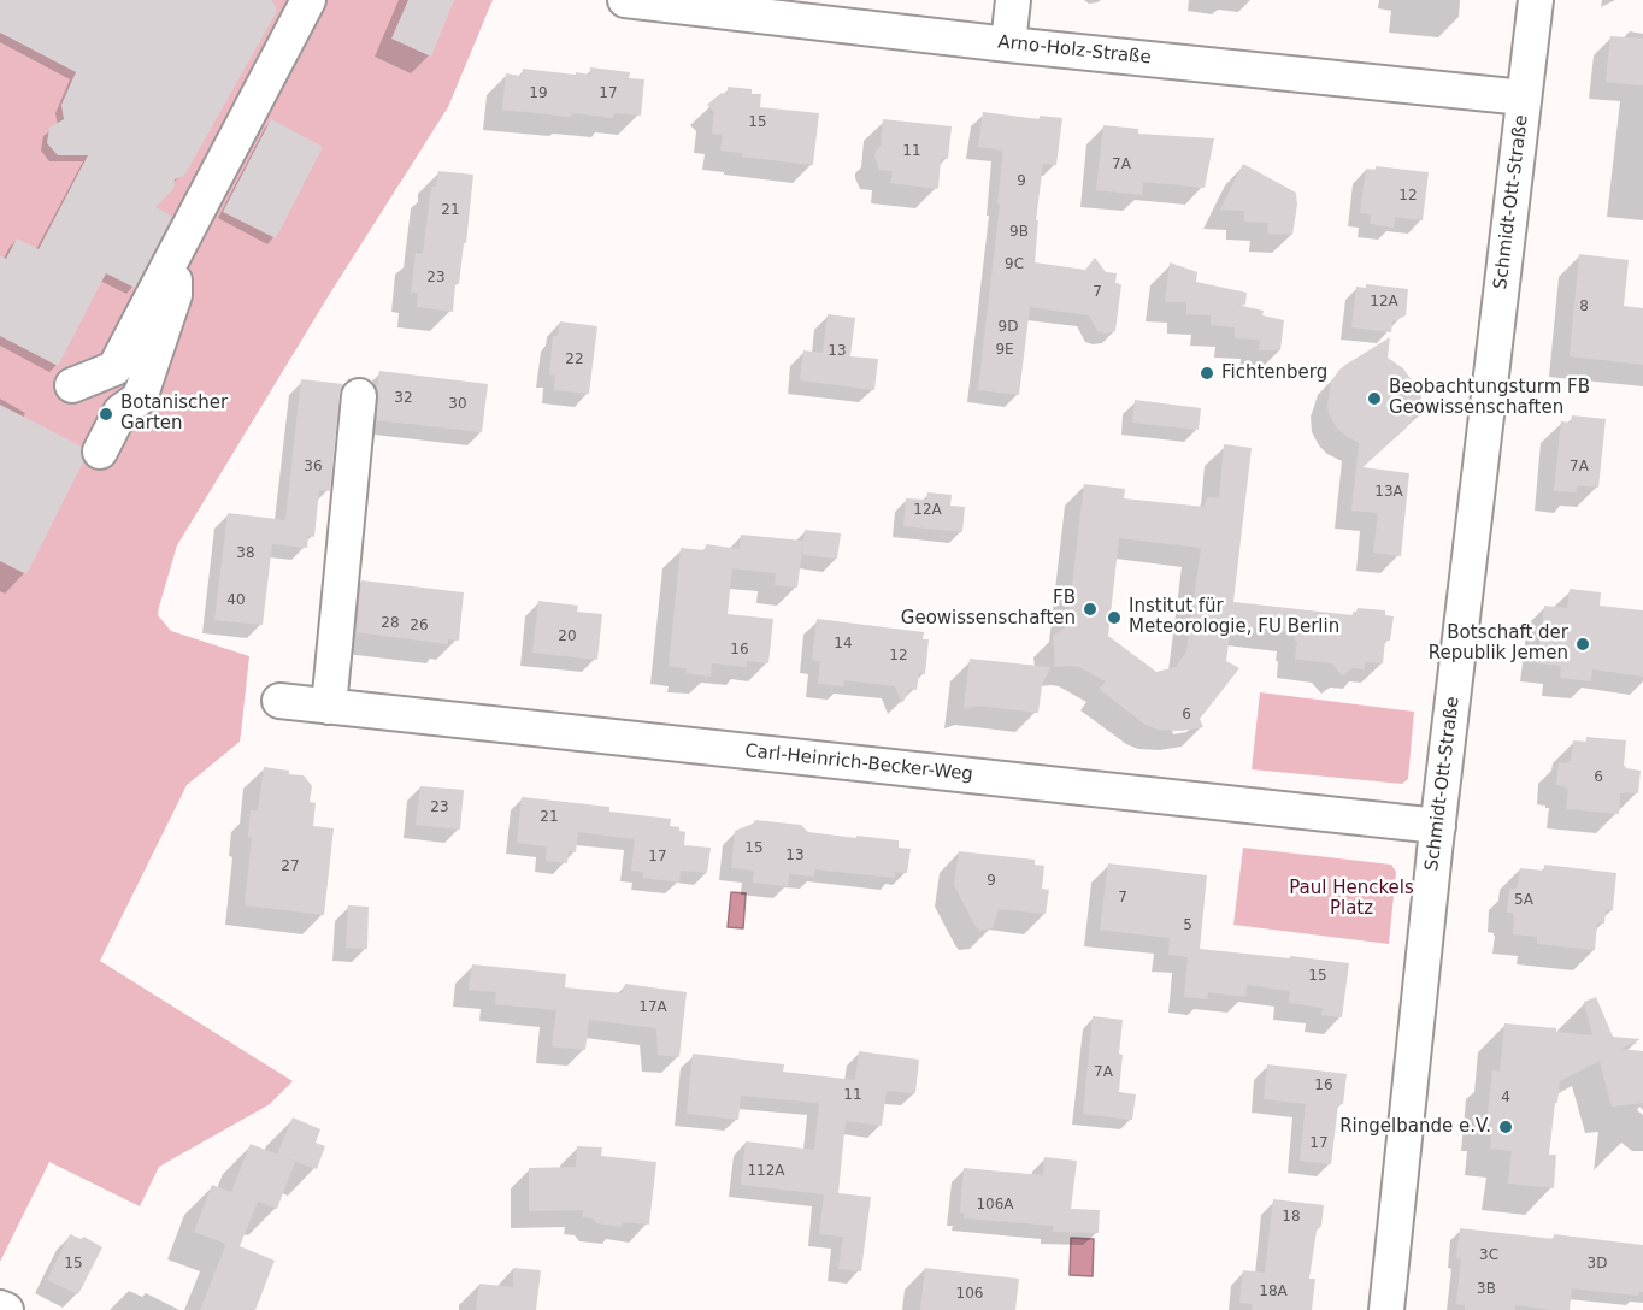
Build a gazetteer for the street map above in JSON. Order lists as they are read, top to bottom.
{
  "streets": {
    "street": ["Arno-Holz-Straße", "Schmidt-Ott-Straße", "Carl-Heinrich-Becker-Weg"]
  },
  "crossings": [
    ["Arno-Holz-Straße", "Schmidt-Ott-Straße"],
    ["Schmidt-Ott-Straße", "Carl-Heinrich-Becker-Weg"]
  ],
  "parks": ["Paul Henckels Platz"],
  "places": [
    "Fichtenberg",
    "Beobachtungsturm FB Geowissenschaften",
    "Botanischer Garten",
    "FB Geowissenschaften",
    "Institut für Meteorologie, FU Berlin",
    "Botschaft der Republik Jemen",
    "Ringelbande e.V."
  ],
  "house_numbers": [
    "19",
    "17",
    "15",
    "11",
    "7A",
    "9",
    "12",
    "21",
    "9B",
    "9C",
    "23",
    "7",
    "12A",
    "8",
    "9D",
    "9E",
    "13",
    "22",
    "32",
    "30",
    "36",
    "7A",
    "13A",
    "12A",
    "38",
    "40",
    "28",
    "26",
    "20",
    "14",
    "16",
    "12",
    "6",
    "6",
    "23",
    "21",
    "15",
    "13",
    "17",
    "27",
    "9",
    "7",
    "5A",
    "5",
    "15",
    "17A",
    "7A",
    "16",
    "11",
    "4",
    "17",
    "112A",
    "106A",
    "18",
    "3C",
    "15",
    "3D",
    "3B",
    "18A",
    "106"
  ]
}
